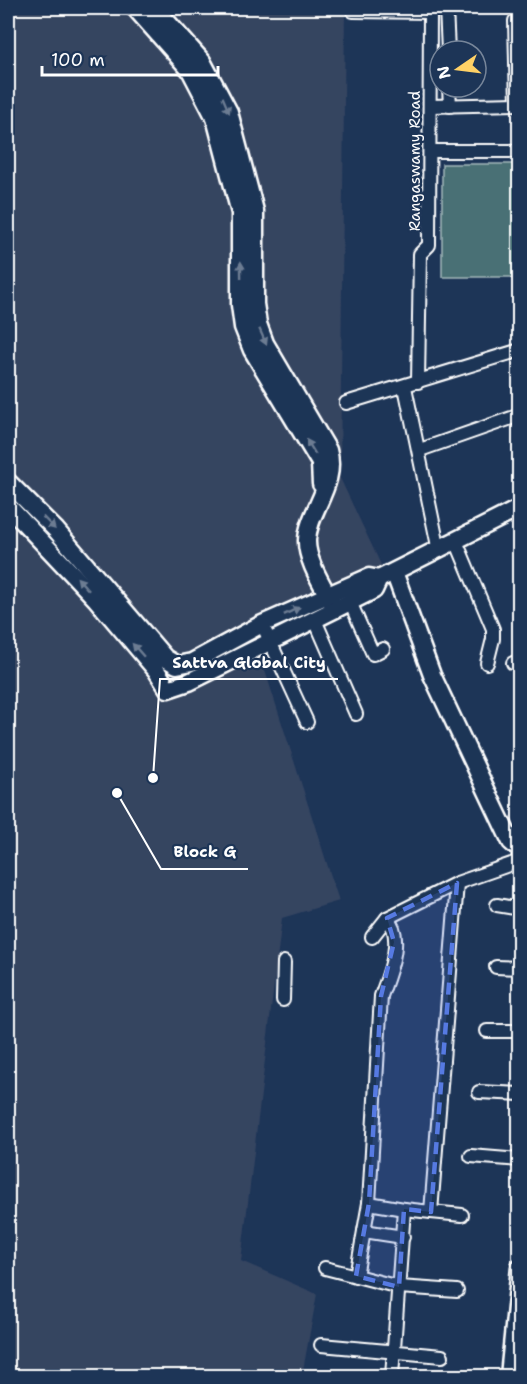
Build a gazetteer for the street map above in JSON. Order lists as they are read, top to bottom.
{
  "streets": {
    "street": ["Rangaswamy Road"]
  },
  "places": ["Sattva Global City", "Block G"],
  "scale_bar": "100 m",
  "north": "left"
}
